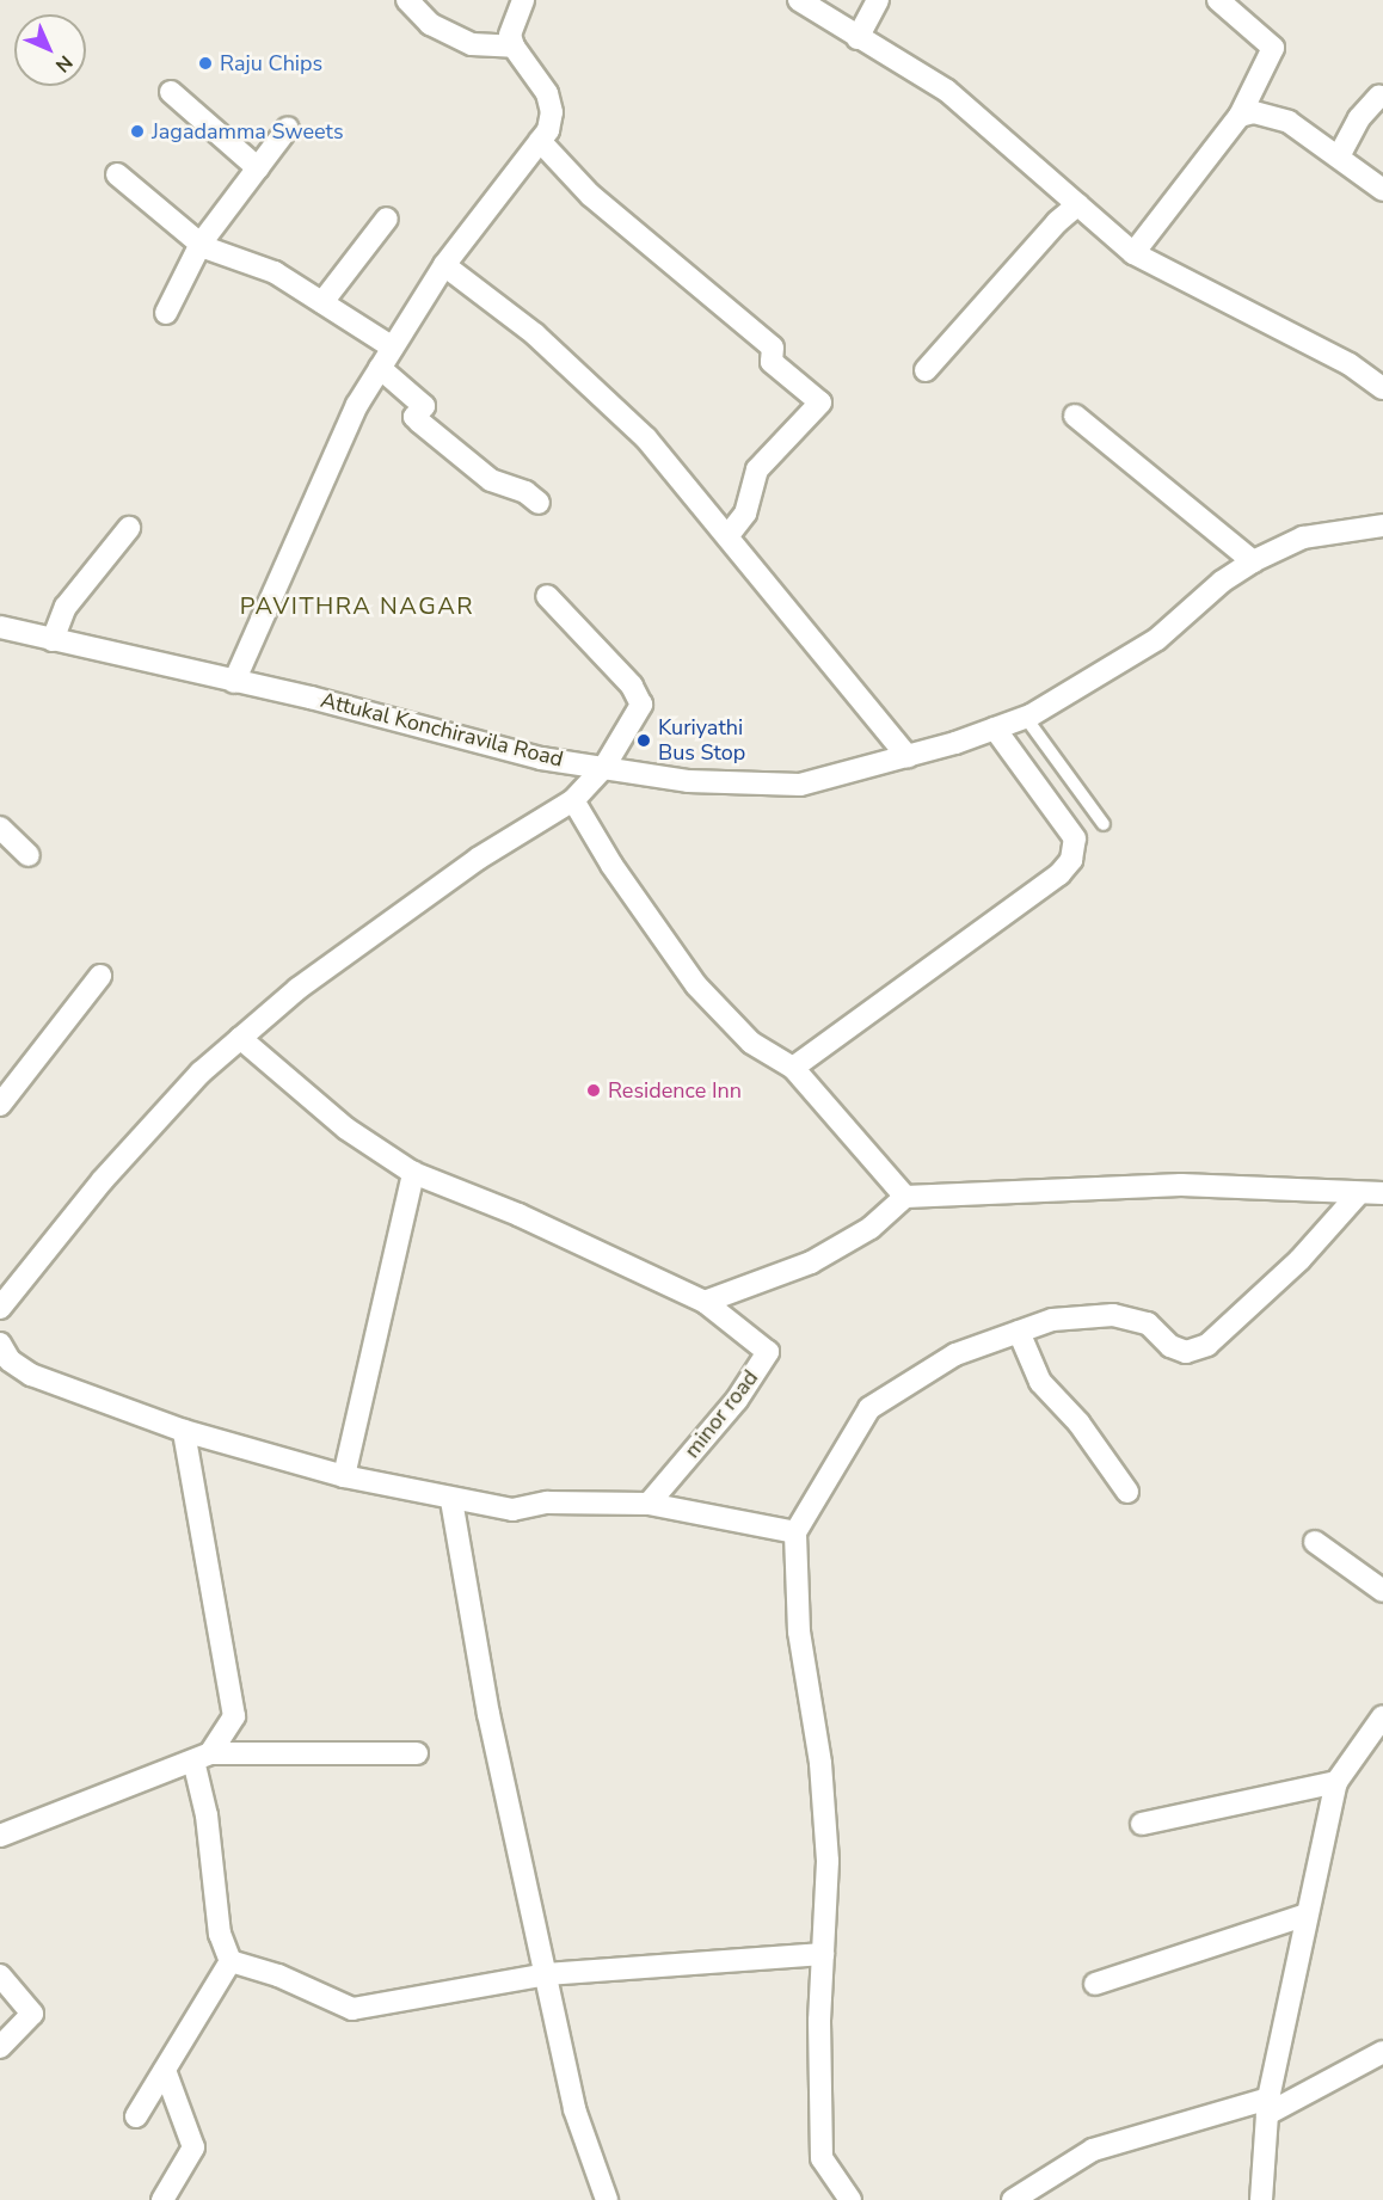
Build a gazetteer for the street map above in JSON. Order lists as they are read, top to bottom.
{
  "streets": {
    "street": ["Attukal Konchiravila Road", "minor road"]
  },
  "districts": ["PAVITHRA NAGAR"],
  "places": [
    "Raju Chips",
    "Jagadamma Sweets",
    "Kuriyathi Bus Stop",
    "Residence Inn"
  ],
  "north": "bottom right"
}
